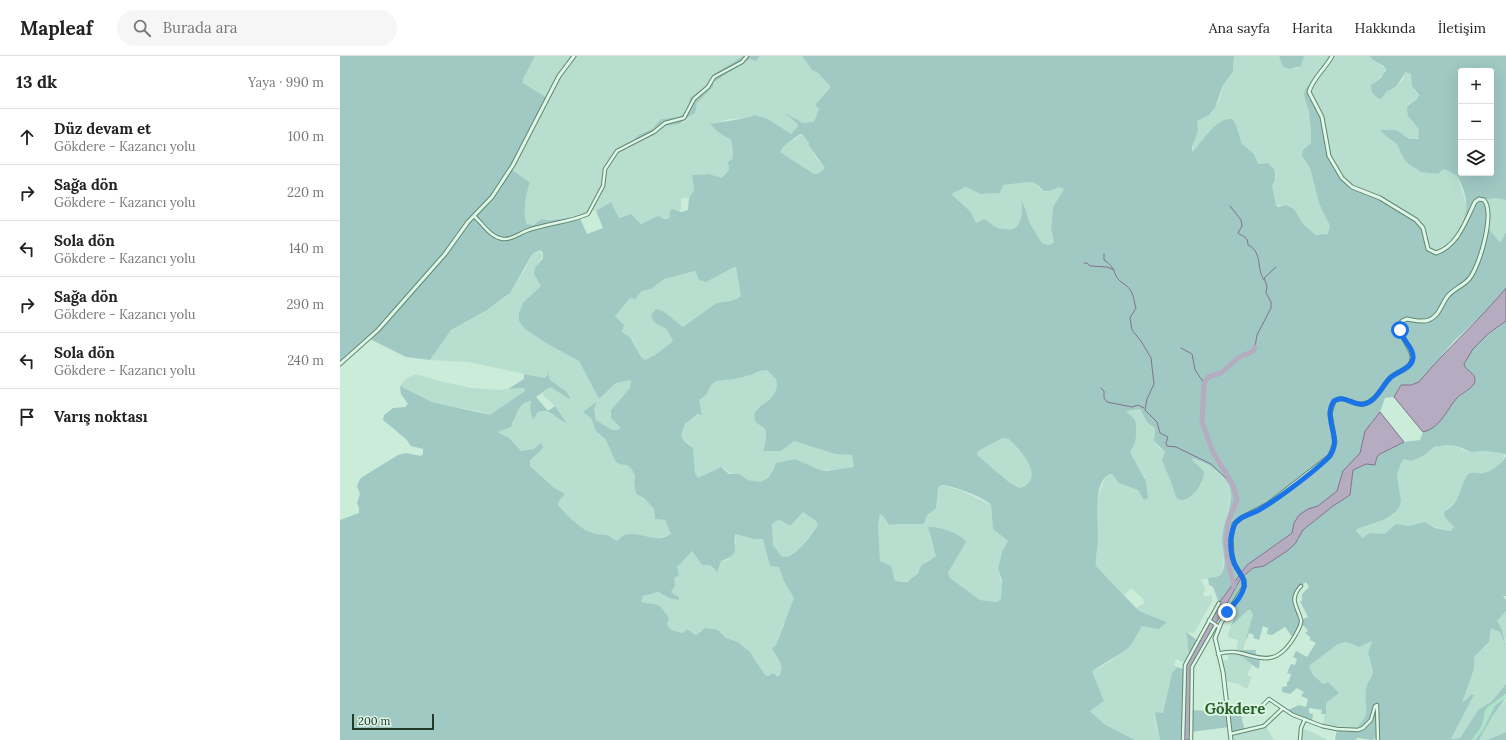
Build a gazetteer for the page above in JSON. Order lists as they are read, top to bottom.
{
  "districts": ["Gökdere"],
  "scale_bar": "200 m",
  "page": {
    "header": "Mapleaf",
    "search": "Burada ara",
    "nav": [
      "Ana sayfa",
      "Harita",
      "Hakkında",
      "İletişim"
    ],
    "heading": ["13 dk", "Yaya · 990 m"],
    "map_buttons": ["+", "−"],
    "list": [
      ["Düz devam et", "Gökdere - Kazancı yolu", "100 m"],
      ["Sağa dön", "Gökdere - Kazancı yolu", "220 m"],
      ["Sola dön", "Gökdere - Kazancı yolu", "140 m"],
      ["Sağa dön", "Gökdere - Kazancı yolu", "290 m"],
      ["Sola dön", "Gökdere - Kazancı yolu", "240 m"],
      "Varış noktası"
    ],
    "scale": "200 m"
  }
}
